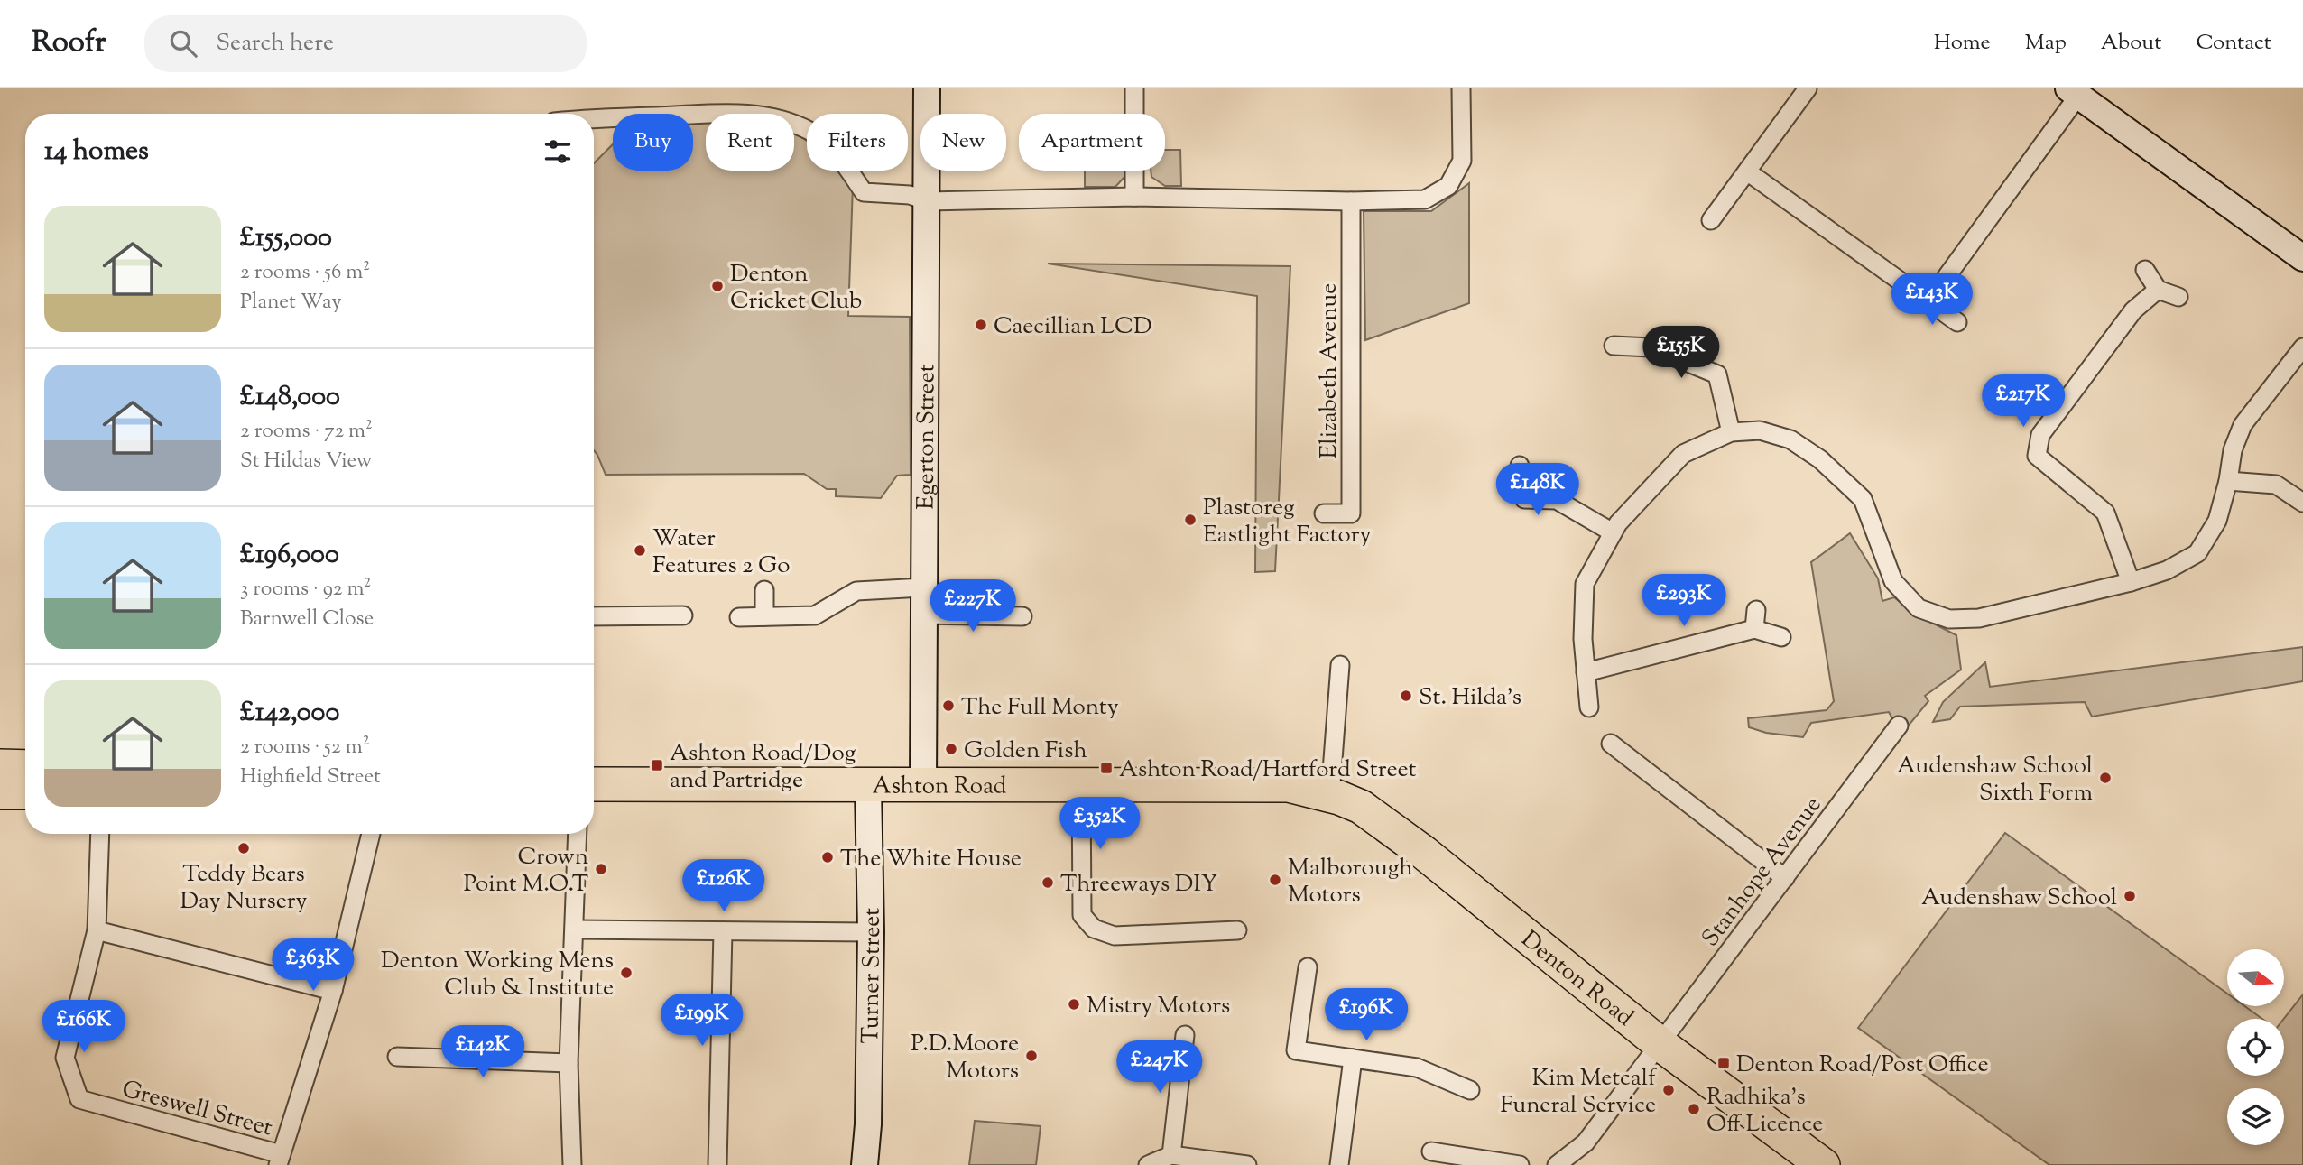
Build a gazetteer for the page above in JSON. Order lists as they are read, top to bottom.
{
  "streets": {
    "highway": ["Ashton Road", "Denton Road"],
    "street": [
      "Elizabeth Avenue",
      "Egerton Street",
      "Stanhope Avenue",
      "Turner Street",
      "Greswell Street"
    ]
  },
  "crossings": [
    ["Egerton Street", "Ashton Road"],
    ["Ashton Road", "Turner Street"],
    ["Ashton Road", "Denton Road"],
    ["Stanhope Avenue", "Denton Road"]
  ],
  "places": {
    "other": [
      "Denton Cricket Club",
      "Caecillian LCD",
      "Plastoreg Eastlight Factory",
      "Water Features 2 Go",
      "St. Hilda's",
      "The Full Monty",
      "Golden Fish",
      "Audenshaw School Sixth Form",
      "Teddy Bears Day Nursery",
      "The White House",
      "Crown Point M.O.T",
      "Malborough Motors",
      "Threeways DIY",
      "Audenshaw School",
      "Denton Working Mens Club & Institute",
      "Mistry Motors",
      "P.D.Moore Motors",
      "Kim Metcalf Funeral Service",
      "Radhika's Off Licence"
    ],
    "transit": ["Ashton Road/Dog and Partridge", "Ashton Road/Hartford Street", "Denton Road/Post Office"]
  },
  "north": "right",
  "page": {
    "header": "Roofr",
    "search": "Search here",
    "nav": [
      "Home",
      "Map",
      "About",
      "Contact"
    ],
    "chip": [
      "Buy",
      "Rent",
      "Filters",
      "New",
      "Apartment"
    ],
    "heading": "14 homes",
    "list": [
      {
        "name": "£155,000",
        "note": "2 rooms · 56 m² · Planet Way"
      },
      {
        "name": "£148,000",
        "note": "2 rooms · 72 m² · St Hildas View"
      },
      {
        "name": "£196,000",
        "note": "3 rooms · 92 m² · Barnwell Close"
      },
      {
        "name": "£142,000",
        "note": "2 rooms · 52 m² · Highfield Street"
      }
    ],
    "price": [
      "£143K",
      "£155K",
      "£217K",
      "£148K",
      "£293K",
      "£227K",
      "£352K",
      "£126K",
      "£363K",
      "£196K",
      "£199K",
      "£166K",
      "£142K",
      "£247K"
    ]
  }
}
